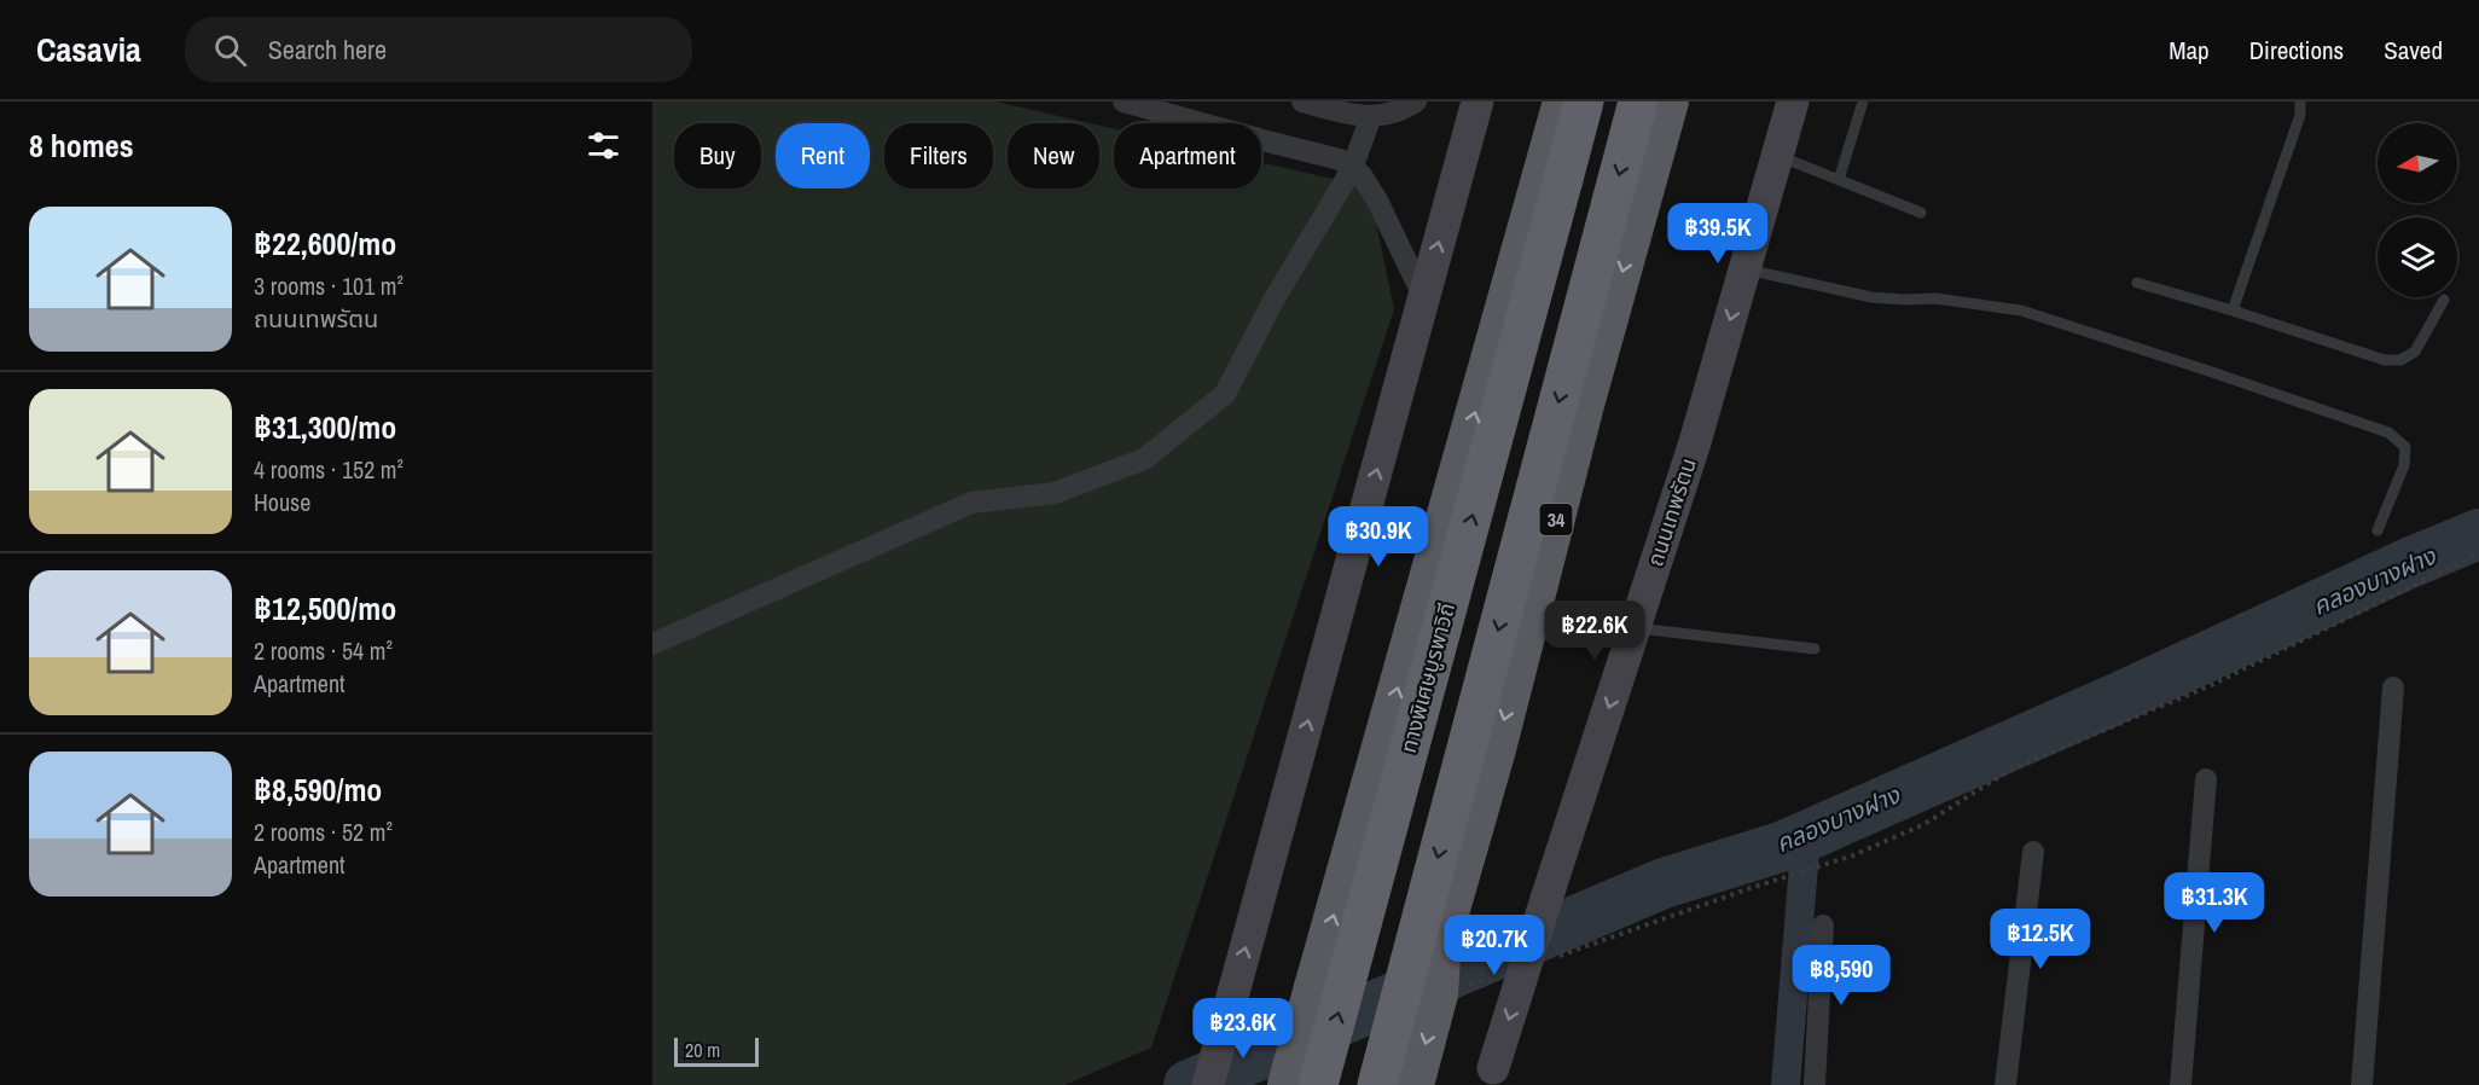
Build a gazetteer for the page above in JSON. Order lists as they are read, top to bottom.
{
  "streets": {
    "highway": ["34", "ทางพิเศษบูรพาวิถี"],
    "main road": ["ถนนเทพรัตน"]
  },
  "water": ["คลองบางฝาง"],
  "scale_bar": "20 m",
  "north": "left",
  "page": {
    "header": "Casavia",
    "search": "Search here",
    "nav": ["Map", "Directions", "Saved"],
    "heading": "8 homes",
    "chip": [
      "Buy",
      "Rent",
      "Filters",
      "New",
      "Apartment"
    ],
    "list": [
      {
        "name": "฿22,600/mo",
        "note": "3 rooms · 101 m² · ถนนเทพรัตน"
      },
      {
        "name": "฿31,300/mo",
        "note": "4 rooms · 152 m² · House"
      },
      {
        "name": "฿12,500/mo",
        "note": "2 rooms · 54 m² · Apartment"
      },
      {
        "name": "฿8,590/mo",
        "note": "2 rooms · 52 m² · Apartment"
      }
    ],
    "price": [
      "฿39.5K",
      "฿30.9K",
      "฿22.6K",
      "฿31.3K",
      "฿12.5K",
      "฿20.7K",
      "฿8,590",
      "฿23.6K"
    ],
    "scale": "20 m"
  }
}
